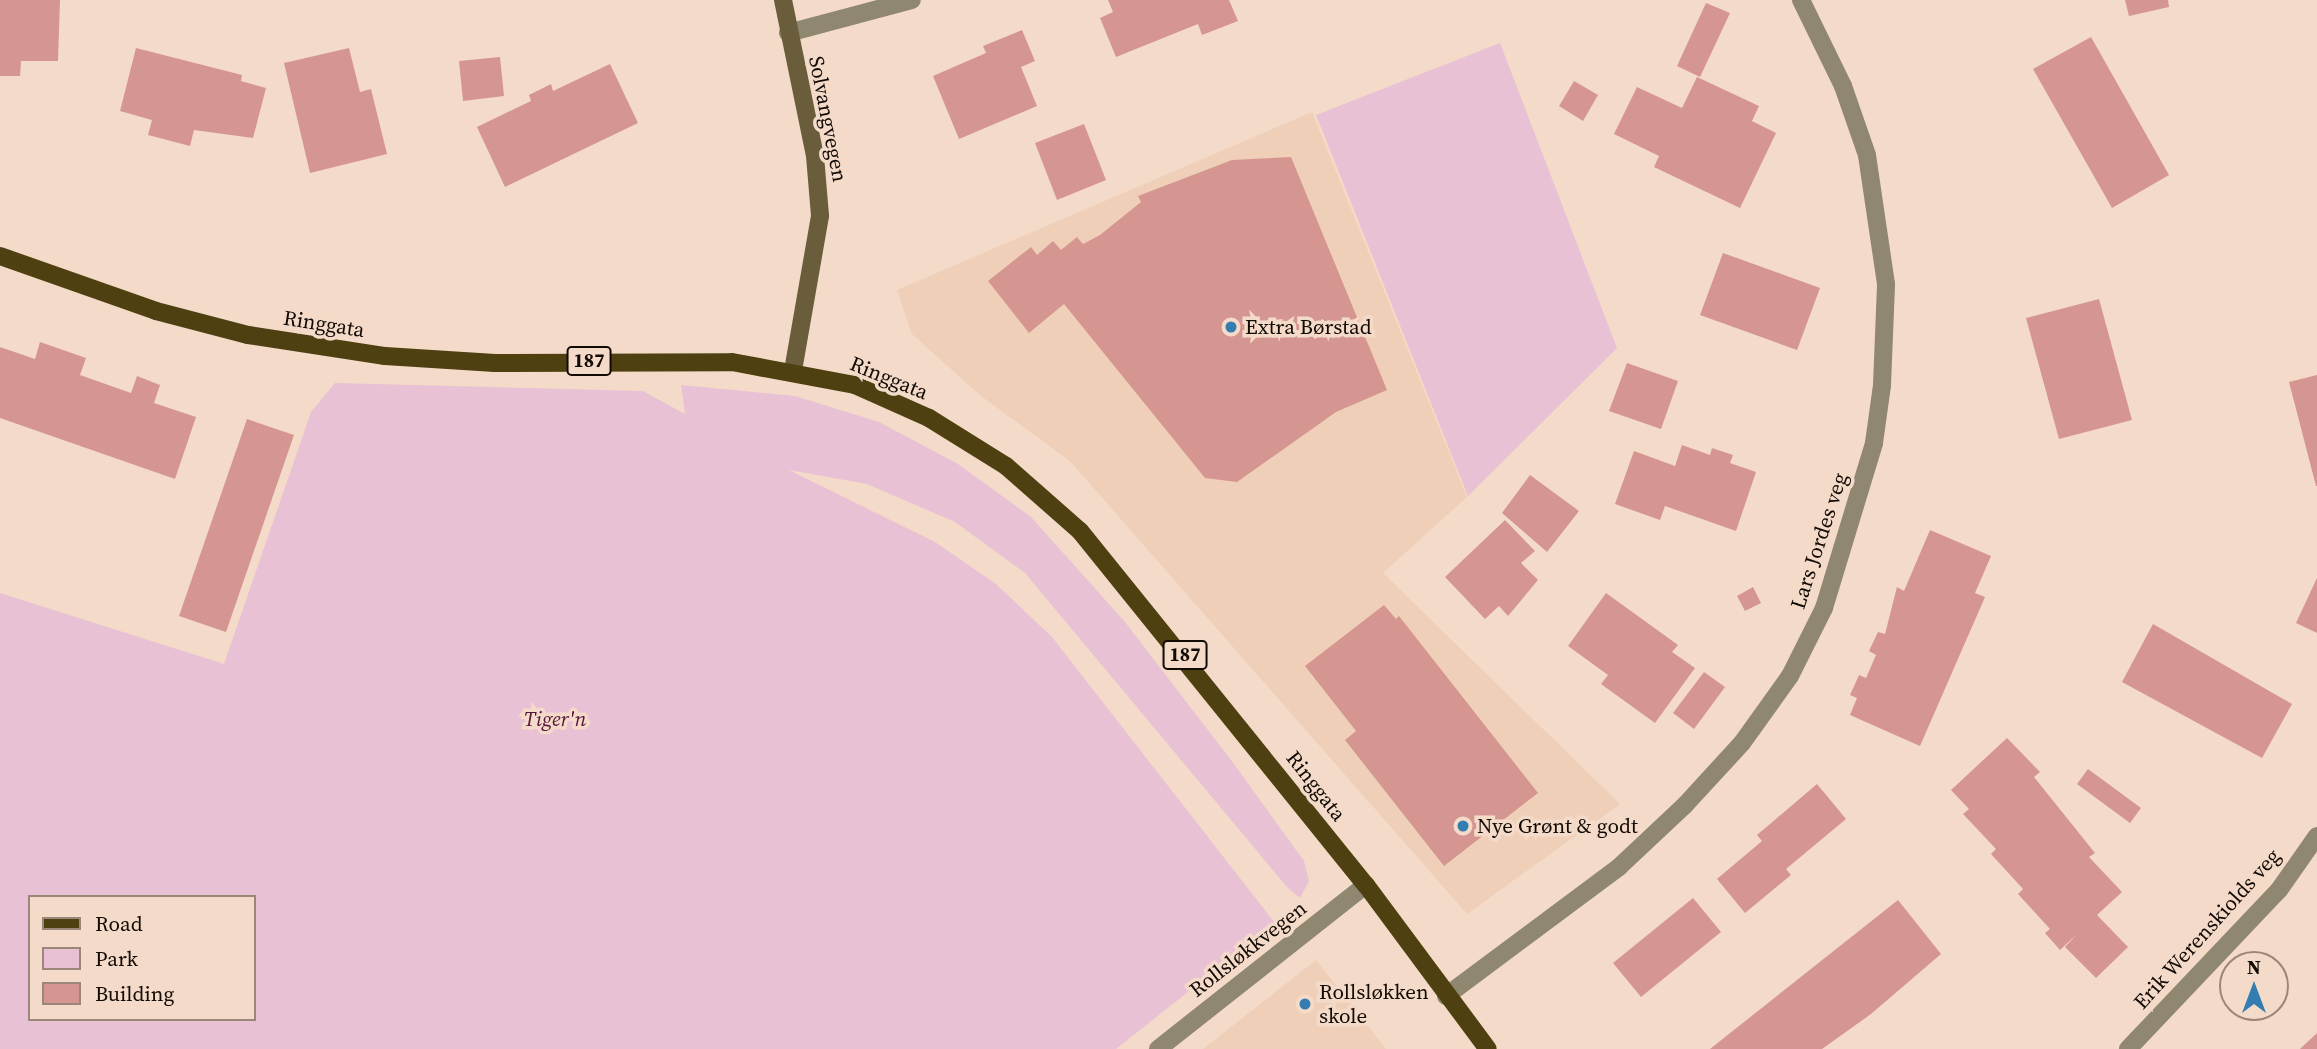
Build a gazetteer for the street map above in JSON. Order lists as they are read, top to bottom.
{
  "streets": {
    "main road": ["Solvangvegen", "Ringgata", "187"],
    "street": ["Lars Jordes veg", "Erik Werenskiolds veg", "Rollsløkkvegen"]
  },
  "crossings": [
    ["Solvangvegen", "Ringgata"],
    ["Ringgata", "Lars Jordes veg"],
    ["Ringgata", "Rollsløkkvegen"]
  ],
  "parks": ["Tiger'n"],
  "places": ["Extra Børstad", "Nye Grønt & godt", "Rollsløkken skole"],
  "legend": ["Road", "Park", "Building"],
  "north": "top"
}
